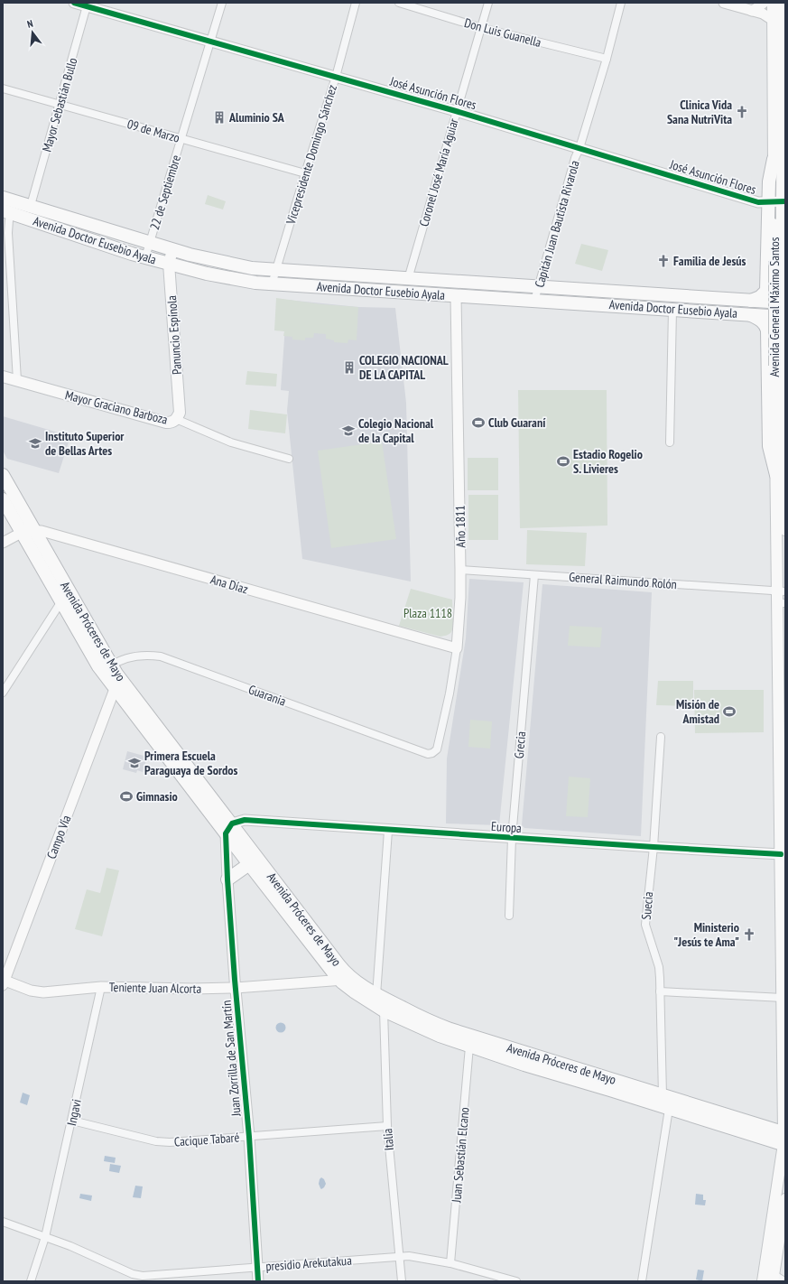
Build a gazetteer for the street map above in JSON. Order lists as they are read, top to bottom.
{
  "streets": {
    "highway": ["Avenida Doctor Eusebio Ayala", "Avenida Próceres de Mayo"],
    "main road": ["Avenida General Máximo Santos", "Panuncio Espínola", "Mayor Graciano Barboza"],
    "street": [
      "Don Luis Guanella",
      "José Asunción Flores",
      "Mayor Sebastián Bullo",
      "09 de Marzo",
      "Vicepresidente Domingo Sánchez",
      "Coronel José María Aguiar",
      "22 de Septiembre",
      "Capitán Juan Bautista Rivarola",
      "Año 1811",
      "General Raimundo Rolón",
      "Ana Díaz",
      "Guarania",
      "Grecia",
      "Europa",
      "Campo Vía",
      "Suecia",
      "Teniente Juan Alcorta",
      "Juan Zorrilla de San Martín",
      "Ingavi",
      "Cacique Tabaré",
      "Italia",
      "Juan Sebastián Elcano",
      "presidio Arekutakua"
    ]
  },
  "crossings": [
    ["Don Luis Guanella", "Coronel José María Aguiar"],
    ["Don Luis Guanella", "Capitán Juan Bautista Rivarola"],
    ["José Asunción Flores", "Mayor Sebastián Bullo"],
    ["José Asunción Flores", "Vicepresidente Domingo Sánchez"],
    ["José Asunción Flores", "Coronel José María Aguiar"],
    ["José Asunción Flores", "22 de Septiembre"],
    ["José Asunción Flores", "Capitán Juan Bautista Rivarola"],
    ["José Asunción Flores", "Avenida General Máximo Santos"],
    ["Mayor Sebastián Bullo", "09 de Marzo"],
    ["Mayor Sebastián Bullo", "Avenida Doctor Eusebio Ayala"],
    ["09 de Marzo", "Vicepresidente Domingo Sánchez"],
    ["09 de Marzo", "22 de Septiembre"],
    ["Vicepresidente Domingo Sánchez", "Avenida Doctor Eusebio Ayala"],
    ["Coronel José María Aguiar", "Avenida Doctor Eusebio Ayala"],
    ["22 de Septiembre", "Avenida Doctor Eusebio Ayala"],
    ["Capitán Juan Bautista Rivarola", "Avenida Doctor Eusebio Ayala"],
    ["Avenida Doctor Eusebio Ayala", "Panuncio Espínola"],
    ["Avenida Doctor Eusebio Ayala", "Año 1811"],
    ["Avenida General Máximo Santos", "General Raimundo Rolón"],
    ["Avenida General Máximo Santos", "Avenida Próceres de Mayo"],
    ["Avenida General Máximo Santos", "Europa"],
    ["Panuncio Espínola", "Mayor Graciano Barboza"],
    ["Año 1811", "General Raimundo Rolón"],
    ["Año 1811", "Ana Díaz"],
    ["Año 1811", "Guarania"],
    ["General Raimundo Rolón", "Grecia"],
    ["Ana Díaz", "Avenida Próceres de Mayo"],
    ["Avenida Próceres de Mayo", "Guarania"],
    ["Avenida Próceres de Mayo", "Europa"],
    ["Avenida Próceres de Mayo", "Campo Vía"],
    ["Avenida Próceres de Mayo", "Suecia"],
    ["Avenida Próceres de Mayo", "Teniente Juan Alcorta"],
    ["Avenida Próceres de Mayo", "Juan Zorrilla de San Martín"],
    ["Avenida Próceres de Mayo", "Italia"],
    ["Avenida Próceres de Mayo", "Juan Sebastián Elcano"],
    ["Grecia", "Europa"],
    ["Europa", "Suecia"],
    ["Europa", "Juan Zorrilla de San Martín"],
    ["Campo Vía", "Teniente Juan Alcorta"],
    ["Teniente Juan Alcorta", "Juan Zorrilla de San Martín"],
    ["Teniente Juan Alcorta", "Ingavi"],
    ["Juan Zorrilla de San Martín", "Cacique Tabaré"],
    ["Juan Zorrilla de San Martín", "presidio Arekutakua"],
    ["Ingavi", "Cacique Tabaré"],
    ["Ingavi", "presidio Arekutakua"],
    ["Cacique Tabaré", "Italia"],
    ["Italia", "presidio Arekutakua"],
    ["Juan Sebastián Elcano", "presidio Arekutakua"]
  ],
  "parks": ["Plaza 1118"],
  "places": {
    "church": ["Clinica Vida Sana NutriVita", "Familia de Jesús", "Ministerio \"Jesús te Ama\""],
    "building": ["Aluminio SA", "COLEGIO NACIONAL DE LA CAPITAL"],
    "sports": [
      "Club Guaraní",
      "Estadio Rogelio S. Livieres",
      "Misión de Amistad",
      "Gimnasio"
    ],
    "school or university": ["Colegio Nacional de la Capital", "Instituto Superior de Bellas Artes", "Primera Escuela Paraguaya de Sordos"]
  },
  "north": "top"
}
